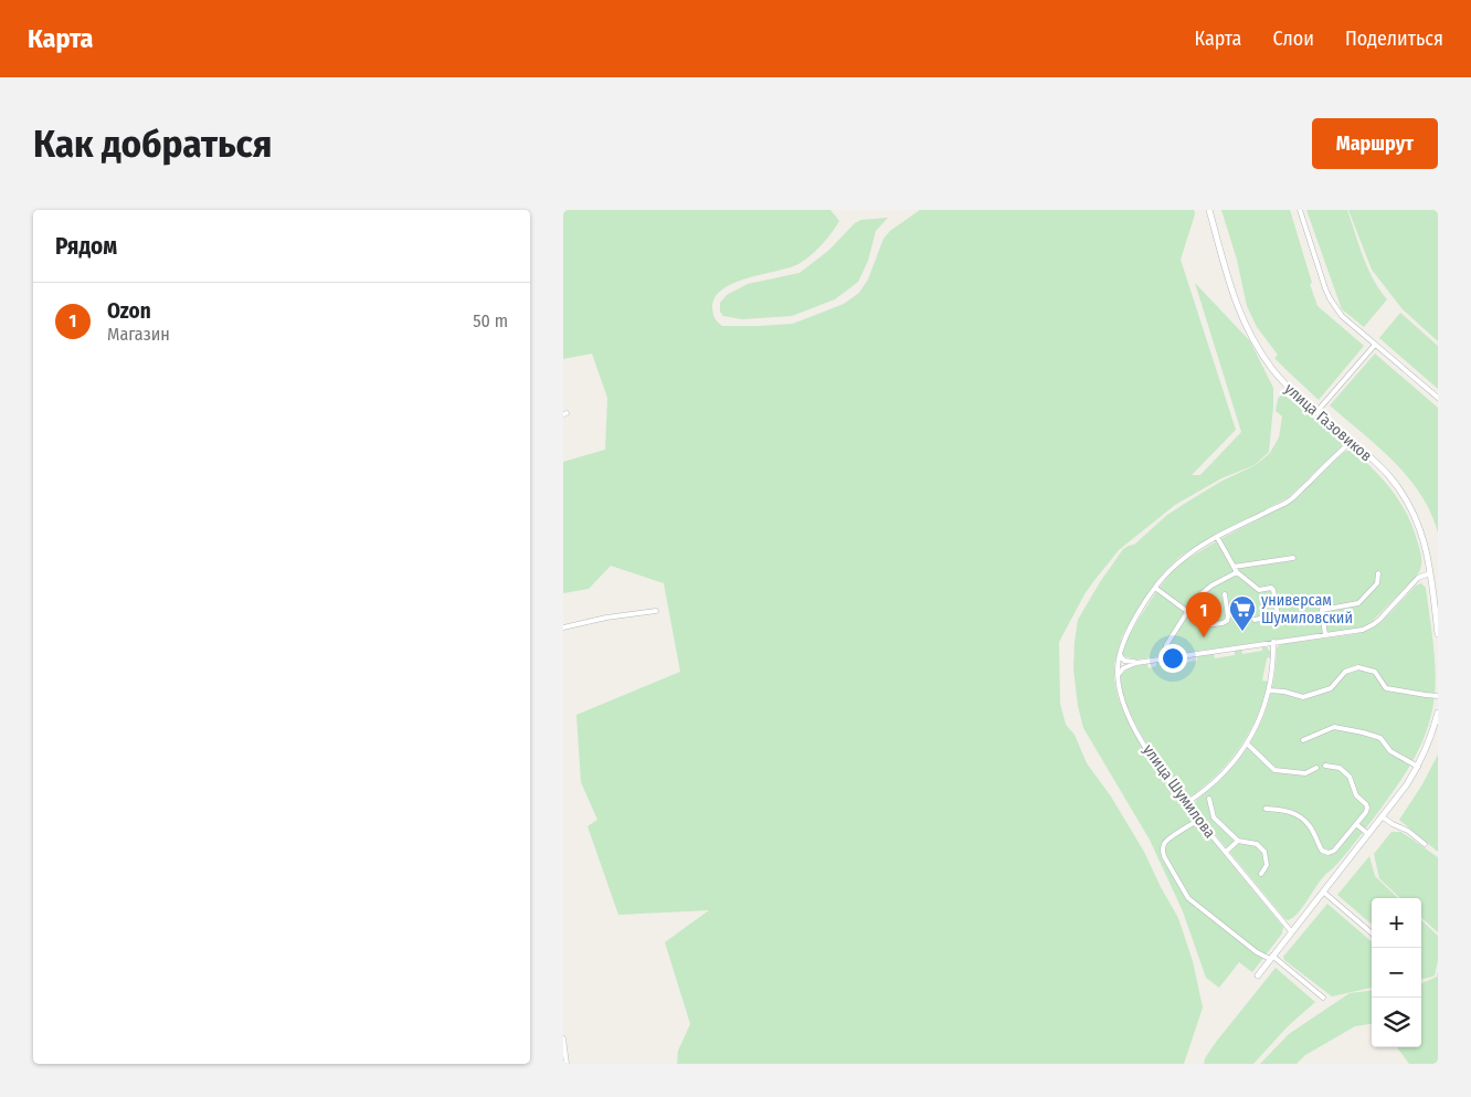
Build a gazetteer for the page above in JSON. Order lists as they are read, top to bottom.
{
  "streets": {
    "street": ["улица Газовиков", "улица Шумилова"]
  },
  "crossings": [
    ["улица Газовиков", "улица Шумилова"]
  ],
  "places": {
    "supermarket": ["универсам Шумиловский"]
  },
  "page": {
    "header": "Карта",
    "nav": ["Карта", "Слои", "Поделиться"],
    "buttons": "Маршрут",
    "title": "Как добраться",
    "heading": "Рядом",
    "list": [
      {
        "mark": "1",
        "name": "Ozon",
        "note": "Магазин",
        "value": "50 m"
      }
    ],
    "pins": "1",
    "map_buttons": ["+", "−"]
  }
}
